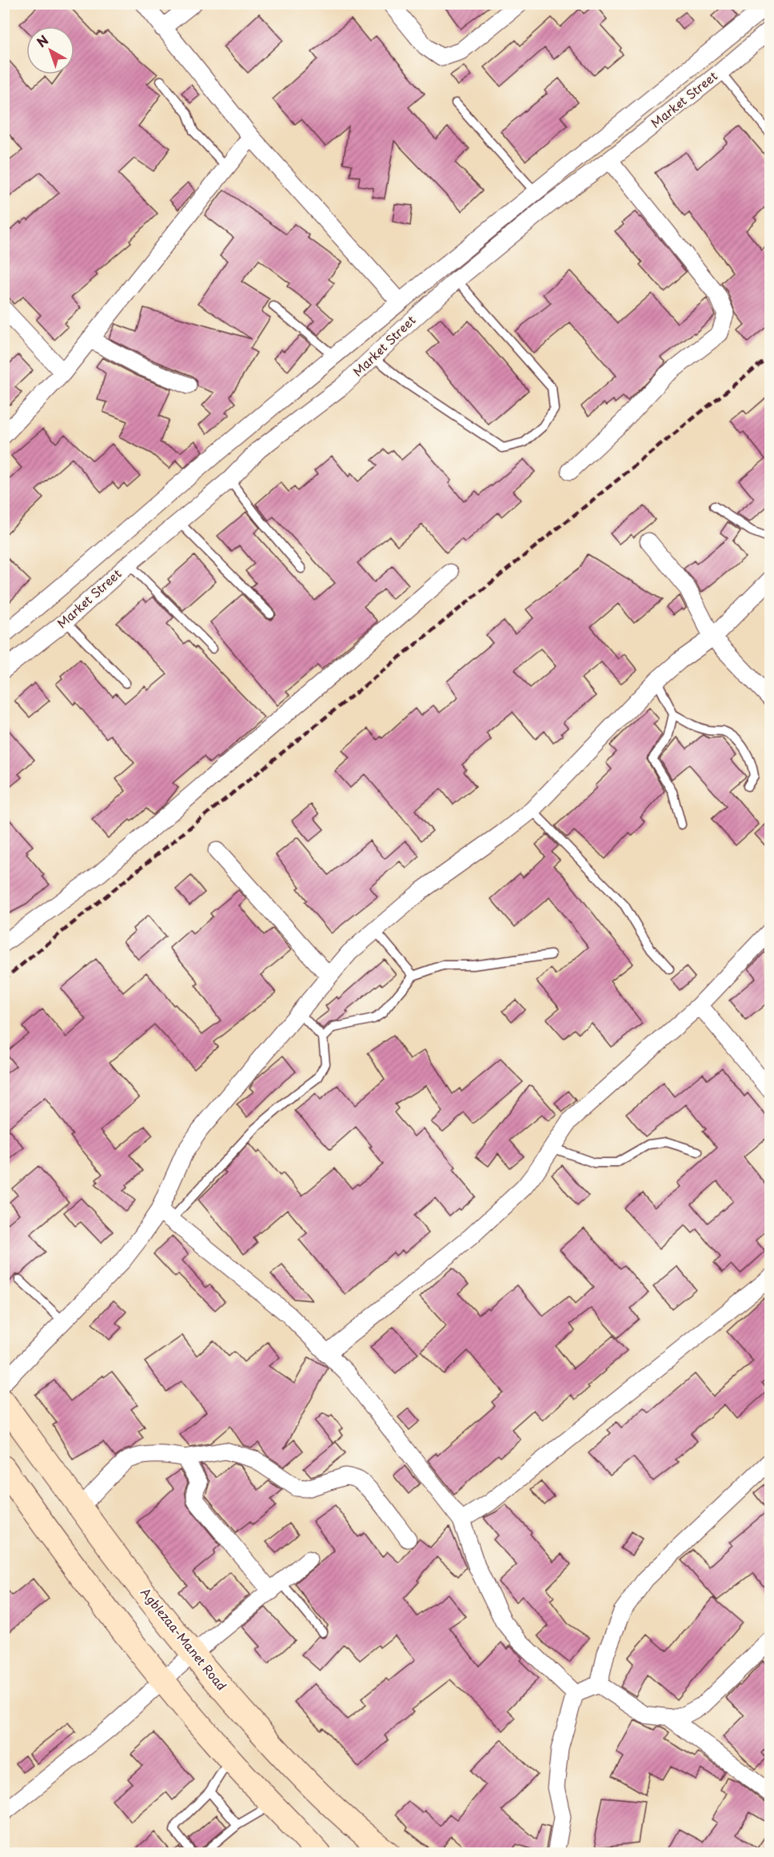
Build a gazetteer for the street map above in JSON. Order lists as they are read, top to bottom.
{
  "streets": {
    "main road": ["Agblezaa-Manet Road"],
    "street": ["Market Street"]
  },
  "north": "top left"
}
